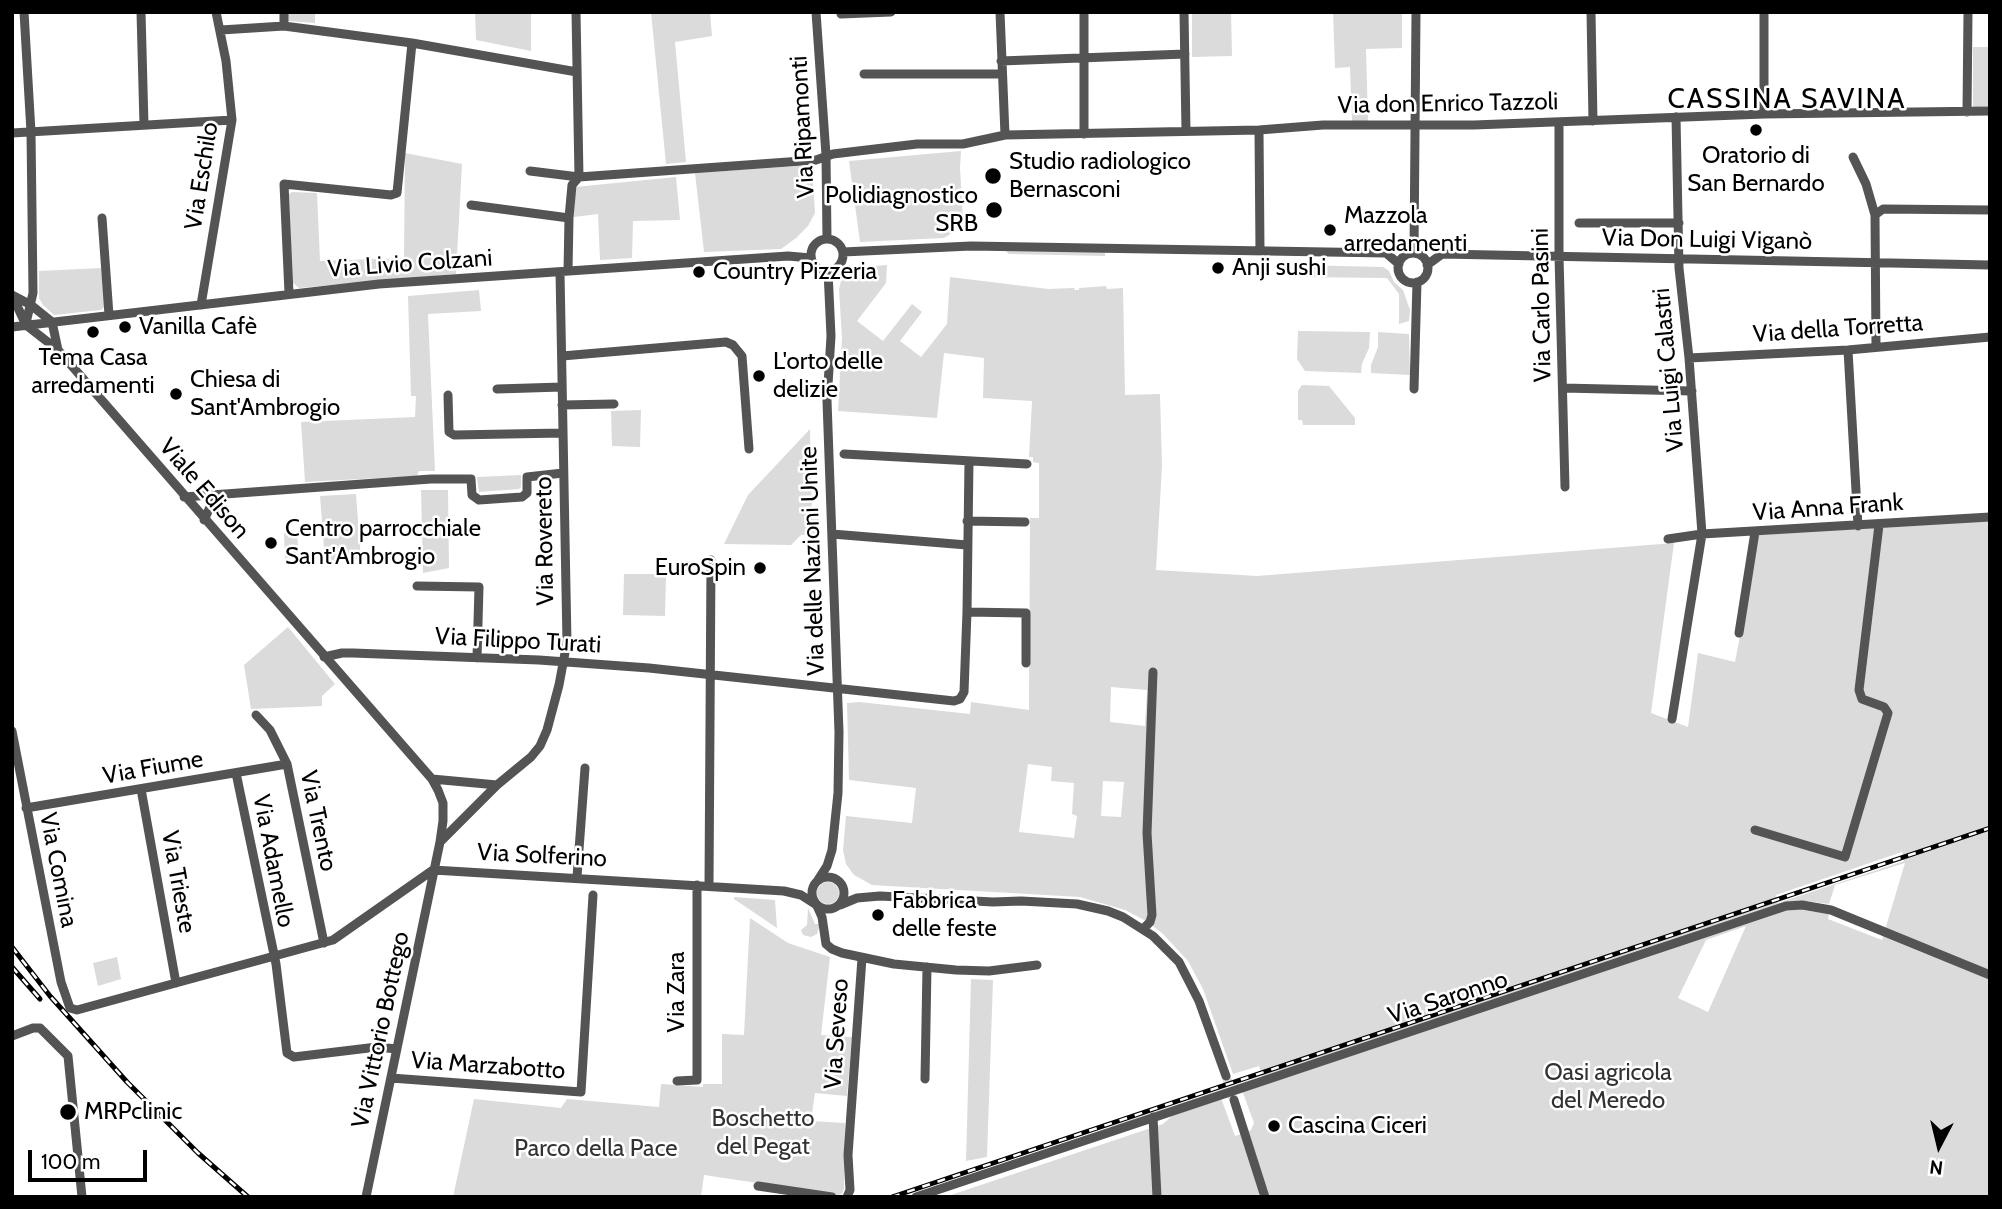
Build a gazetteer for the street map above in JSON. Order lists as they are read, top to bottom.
{
  "streets": {
    "street": [
      "Via don Enrico Tazzoli",
      "Via Ripamonti",
      "Via Eschilo",
      "Via Don Luigi Viganò",
      "Via Livio Colzani",
      "Via Carlo Pasini",
      "Via della Torretta",
      "Via Luigi Calastri",
      "Viale Edison",
      "Via Anna Frank",
      "Via Rovereto",
      "Via delle Nazioni Unite",
      "Via Filippo Turati",
      "Via Fiume",
      "Via Trento",
      "Via Solferino",
      "Via Adamello",
      "Via Comina",
      "Via Trieste",
      "Via Zara",
      "Via Saronno",
      "Via Vittorio Bottego",
      "Via Seveso",
      "Via Marzabotto"
    ]
  },
  "crossings": [
    ["Via don Enrico Tazzoli", "Via Ripamonti"],
    ["Via don Enrico Tazzoli", "Via Carlo Pasini"],
    ["Via don Enrico Tazzoli", "Via Luigi Calastri"],
    ["Via don Enrico Tazzoli", "Via Rovereto"],
    ["Via Ripamonti", "Via Livio Colzani"],
    ["Via Ripamonti", "Via delle Nazioni Unite"],
    ["Via Eschilo", "Via Livio Colzani"],
    ["Via Don Luigi Viganò", "Via Carlo Pasini"],
    ["Via Don Luigi Viganò", "Via Luigi Calastri"],
    ["Via Livio Colzani", "Viale Edison"],
    ["Via Livio Colzani", "Via Rovereto"],
    ["Via Livio Colzani", "Via delle Nazioni Unite"],
    ["Via della Torretta", "Via Luigi Calastri"],
    ["Via Luigi Calastri", "Via Anna Frank"],
    ["Viale Edison", "Via Filippo Turati"],
    ["Via Rovereto", "Via Filippo Turati"],
    ["Via delle Nazioni Unite", "Via Filippo Turati"],
    ["Via Fiume", "Via Trento"],
    ["Via Fiume", "Via Adamello"],
    ["Via Fiume", "Via Comina"],
    ["Via Fiume", "Via Trieste"],
    ["Via Solferino", "Via Zara"],
    ["Via Solferino", "Via Vittorio Bottego"],
    ["Via Adamello", "Via Vittorio Bottego"],
    ["Via Comina", "Via Trieste"],
    ["Via Vittorio Bottego", "Via Marzabotto"]
  ],
  "districts": ["CASSINA SAVINA"],
  "parks": ["Oasi agricola del Meredo", "Boschetto del Pegat", "Parco della Pace"],
  "places": [
    "Oratorio di San Bernardo",
    "Studio radiologico Bernasconi",
    "Polidiagnostico SRB",
    "Mazzola arredamenti",
    "Anji sushi",
    "Country Pizzeria",
    "Vanilla Cafè",
    "Tema Casa arredamenti",
    "L'orto delle delizie",
    "Chiesa di Sant'Ambrogio",
    "Centro parrocchiale Sant'Ambrogio",
    "EuroSpin",
    "Fabbrica delle feste",
    "MRPclinic",
    "Cascina Ciceri"
  ],
  "scale_bar": "100 m",
  "north": "bottom"
}
